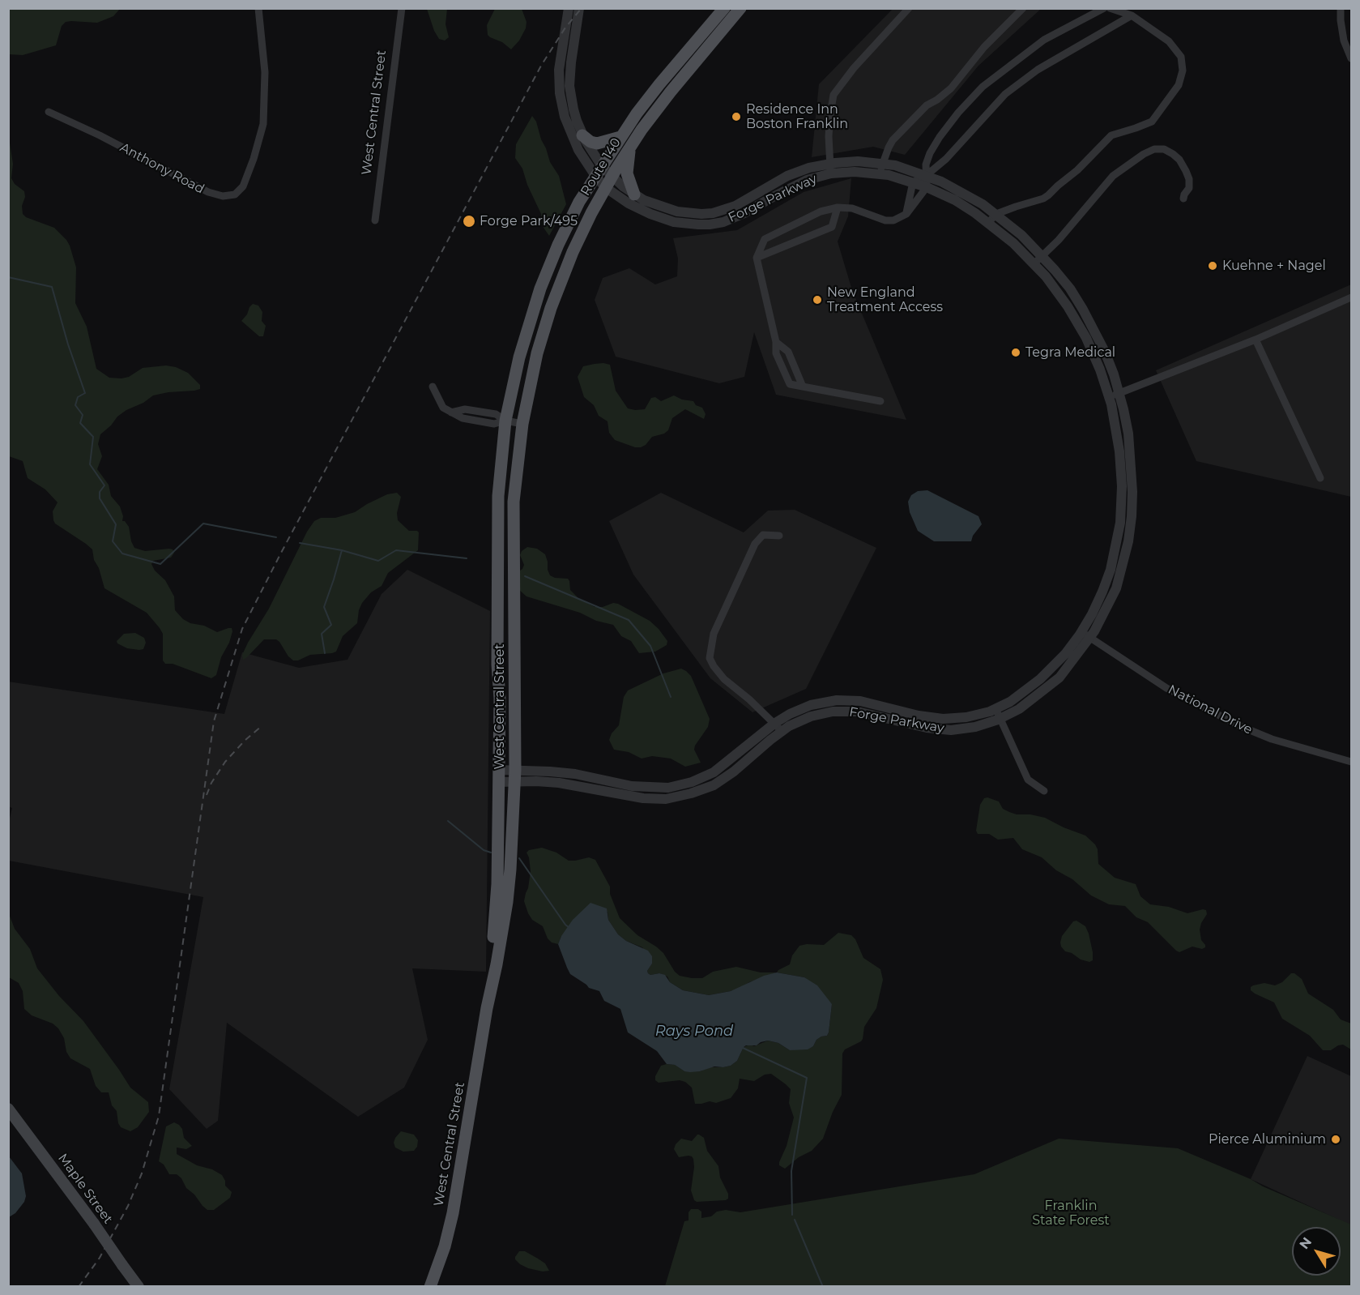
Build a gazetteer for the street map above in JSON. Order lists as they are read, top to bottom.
{
  "streets": {
    "main road": ["West Central Street", "Route 140", "Maple Street"],
    "street": ["Anthony Road", "Forge Parkway", "National Drive"]
  },
  "crossings": [
    ["West Central Street", "Route 140"],
    ["West Central Street", "Forge Parkway"],
    ["Route 140", "Forge Parkway"],
    ["Forge Parkway", "National Drive"]
  ],
  "water": ["Rays Pond"],
  "parks": ["Franklin State Forest"],
  "places": [
    "Residence Inn Boston Franklin",
    "Forge Park/495",
    "Kuehne + Nagel",
    "New England Treatment Access",
    "Tegra Medical",
    "Pierce Aluminium"
  ],
  "north": "top left"
}
